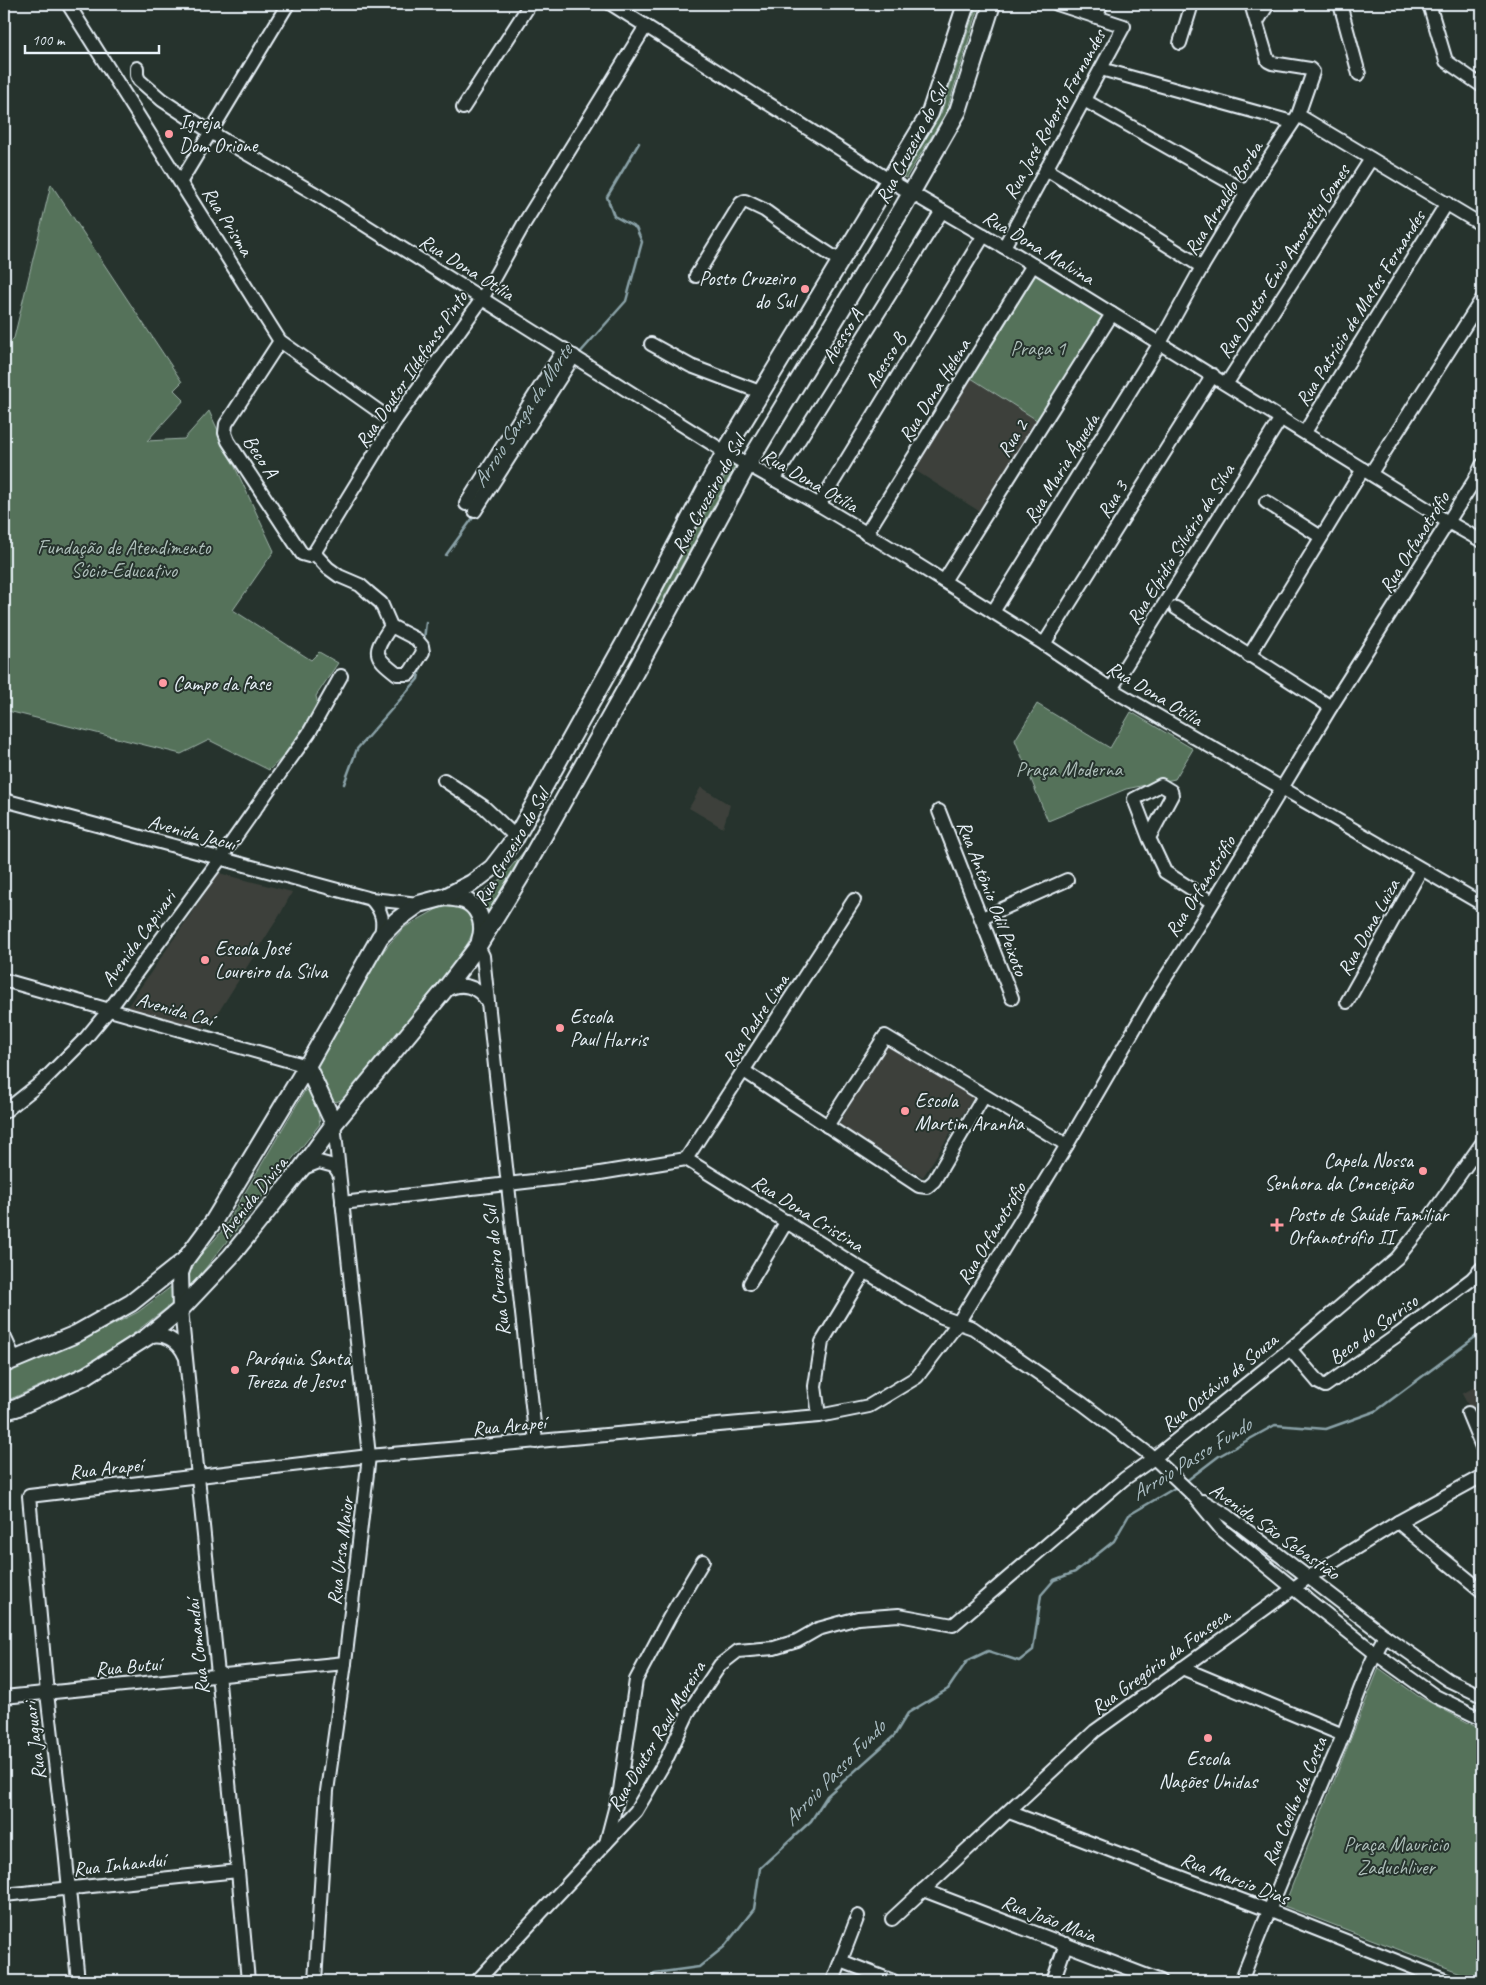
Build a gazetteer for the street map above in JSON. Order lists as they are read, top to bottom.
{
  "streets": {
    "main road": ["Rua Cruzeiro do Sul", "Avenida Divisa"],
    "street": [
      "Rua José Roberto Fernandes",
      "Rua Arnaldo Borba",
      "Rua Prisma",
      "Rua Dona Malvina",
      "Rua Doutor Enio Amoretty Gomes",
      "Rua Dona Otília",
      "Rua Patrício de Matos Fernandes",
      "Acesso A",
      "Acesso B",
      "Rua Doutor Ildefonso Pinto",
      "Rua Dona Helena",
      "Rua 2",
      "Beco A",
      "Rua Maria Águeda",
      "Rua 3",
      "Rua Orfanotrófio",
      "Rua Elpídio Silvério da Silva",
      "Avenida Jacuí",
      "Rua Antônio Odil Peixoto",
      "Rua Dona Luiza",
      "Avenida Capivari",
      "Avenida Caí",
      "Rua Padre Lima",
      "Rua Dona Cristina",
      "Beco do Sorriso",
      "Rua Octávio de Souza",
      "Rua Arapeí",
      "Avenida São Sebastião",
      "Rua Ursa Maior",
      "Rua Comandaí",
      "Rua Gregório da Fonseca",
      "Rua Butuí",
      "Rua Doutor Raul Moreira",
      "Rua Jaguari",
      "Rua Coelho da Costa",
      "Rua Inhanduí",
      "Rua Marcio Dias",
      "Rua João Maia"
    ]
  },
  "crossings": [
    ["Rua José Roberto Fernandes", "Rua Dona Malvina"],
    ["Rua Cruzeiro do Sul", "Rua Dona Malvina"],
    ["Rua Cruzeiro do Sul", "Rua Dona Otília"],
    ["Rua Cruzeiro do Sul", "Avenida Divisa"],
    ["Rua Cruzeiro do Sul", "Rua Arapeí"],
    ["Rua Arnaldo Borba", "Rua Dona Malvina"],
    ["Rua Arnaldo Borba", "Rua Maria Águeda"],
    ["Rua Prisma", "Rua Doutor Ildefonso Pinto"],
    ["Rua Prisma", "Beco A"],
    ["Rua Dona Malvina", "Rua Doutor Enio Amoretty Gomes"],
    ["Rua Dona Malvina", "Rua Patrício de Matos Fernandes"],
    ["Rua Dona Malvina", "Acesso A"],
    ["Rua Dona Malvina", "Acesso B"],
    ["Rua Dona Malvina", "Rua Doutor Ildefonso Pinto"],
    ["Rua Dona Malvina", "Rua Dona Helena"],
    ["Rua Dona Malvina", "Rua 2"],
    ["Rua Dona Malvina", "Rua Maria Águeda"],
    ["Rua Dona Malvina", "Rua 3"],
    ["Rua Dona Malvina", "Rua Orfanotrófio"],
    ["Rua Dona Malvina", "Rua Elpídio Silvério da Silva"],
    ["Rua Dona Otília", "Acesso A"],
    ["Rua Dona Otília", "Acesso B"],
    ["Rua Dona Otília", "Rua Doutor Ildefonso Pinto"],
    ["Rua Dona Otília", "Rua Dona Helena"],
    ["Rua Dona Otília", "Rua 2"],
    ["Rua Dona Otília", "Rua Maria Águeda"],
    ["Rua Dona Otília", "Rua 3"],
    ["Rua Dona Otília", "Rua Orfanotrófio"],
    ["Rua Dona Otília", "Rua Elpídio Silvério da Silva"],
    ["Rua Dona Otília", "Rua Dona Luiza"],
    ["Rua Doutor Ildefonso Pinto", "Beco A"],
    ["Rua Orfanotrófio", "Rua Dona Cristina"],
    ["Rua Orfanotrófio", "Rua Arapeí"],
    ["Avenida Jacuí", "Avenida Capivari"],
    ["Avenida Jacuí", "Avenida Divisa"],
    ["Avenida Capivari", "Avenida Caí"],
    ["Avenida Caí", "Avenida Divisa"],
    ["Rua Padre Lima", "Rua Dona Cristina"],
    ["Avenida Divisa", "Rua Ursa Maior"],
    ["Avenida Divisa", "Rua Comandaí"],
    ["Rua Dona Cristina", "Rua Octávio de Souza"],
    ["Rua Dona Cristina", "Rua Arapeí"],
    ["Rua Dona Cristina", "Avenida São Sebastião"],
    ["Beco do Sorriso", "Rua Octávio de Souza"],
    ["Rua Octávio de Souza", "Rua Doutor Raul Moreira"],
    ["Rua Arapeí", "Rua Ursa Maior"],
    ["Rua Arapeí", "Rua Comandaí"],
    ["Rua Arapeí", "Rua Jaguari"],
    ["Avenida São Sebastião", "Rua Gregório da Fonseca"],
    ["Avenida São Sebastião", "Rua Coelho da Costa"],
    ["Rua Ursa Maior", "Rua Butuí"],
    ["Rua Comandaí", "Rua Butuí"],
    ["Rua Comandaí", "Rua Inhanduí"],
    ["Rua Gregório da Fonseca", "Rua Marcio Dias"],
    ["Rua Gregório da Fonseca", "Rua João Maia"],
    ["Rua Butuí", "Rua Jaguari"],
    ["Rua Jaguari", "Rua Inhanduí"],
    ["Rua Coelho da Costa", "Rua Marcio Dias"]
  ],
  "water": ["Arroio Sanga da Morte", "Arroio Passo Fundo"],
  "parks": [
    "Praça 1",
    "Fundação de Atendimento Sócio-Educativo",
    "Praça Moderna",
    "Praça Mauricio Zaduchliver"
  ],
  "places": {
    "other": [
      "Igreja Dom Orione",
      "Posto Cruzeiro do Sul",
      "Campo da fase",
      "Escola José Loureiro da Silva",
      "Escola Paul Harris",
      "Escola Martim Aranha",
      "Capela Nossa Senhora da Conceição",
      "Paróquia Santa Tereza de Jesus",
      "Escola Nações Unidas"
    ],
    "health": ["Posto de Saúde Familiar Orfanotrófio II"]
  },
  "scale_bar": "100 m"
}
